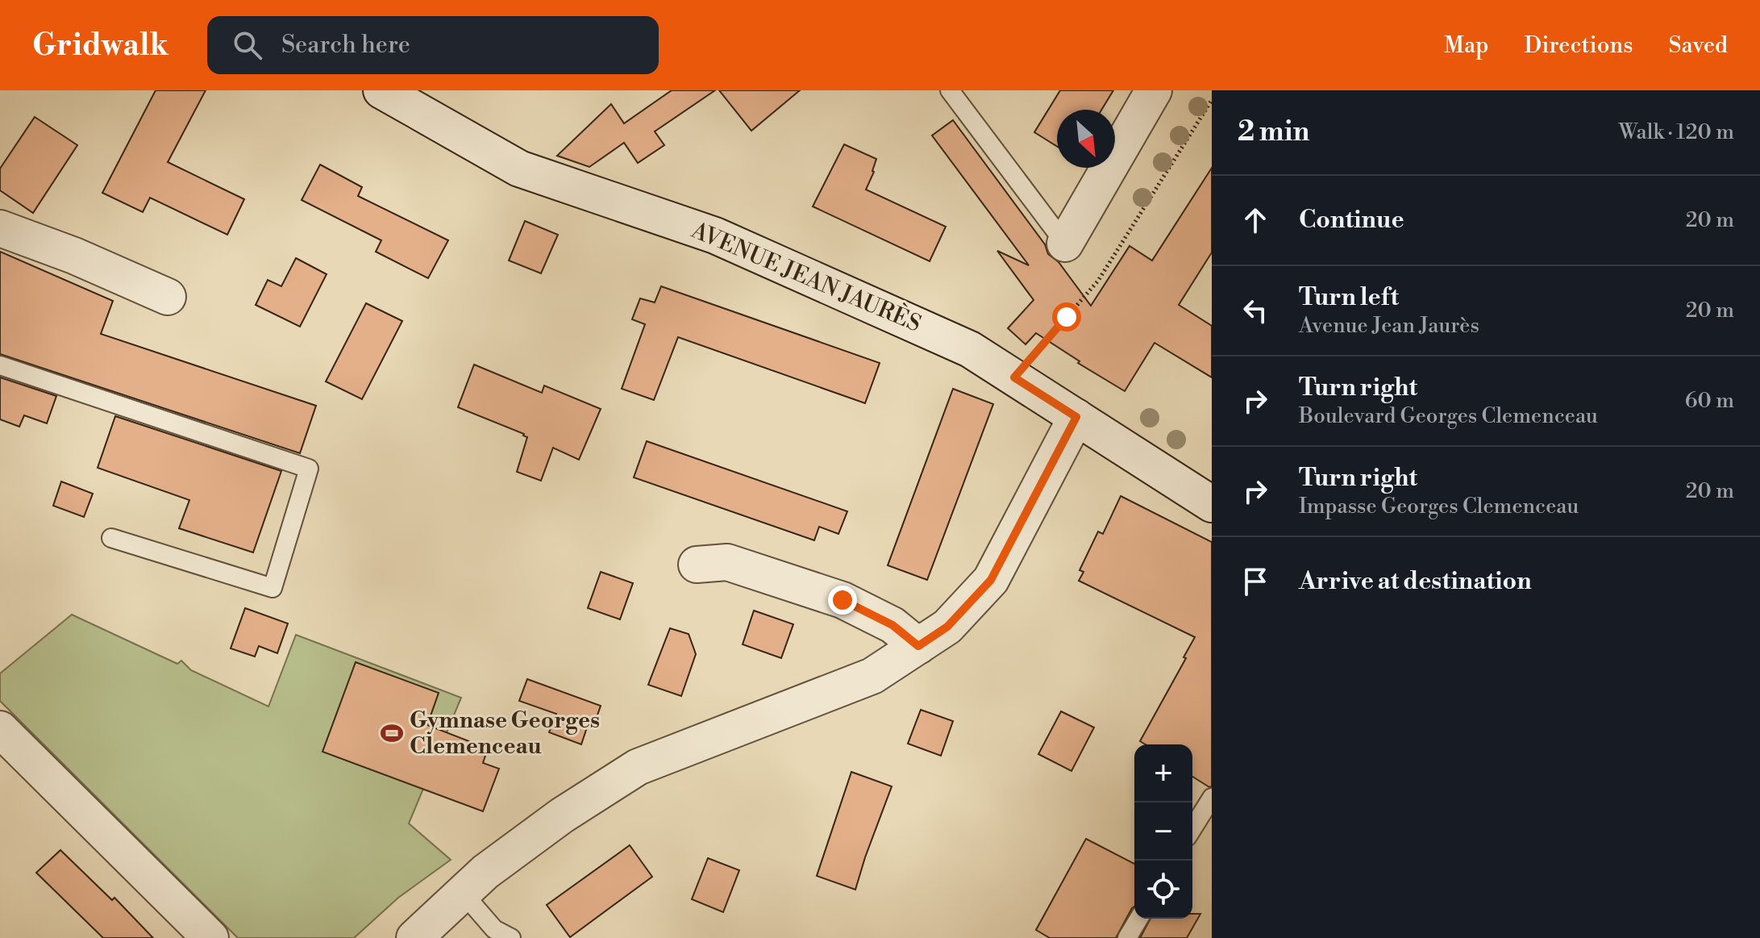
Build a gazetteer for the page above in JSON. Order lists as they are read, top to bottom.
{
  "streets": {
    "street": ["AVENUE JEAN JAURÈS"]
  },
  "places": {
    "sports": ["Gymnase Georges Clemenceau"]
  },
  "north": "bottom right",
  "page": {
    "header": "Gridwalk",
    "search": "Search here",
    "nav": ["Map", "Directions", "Saved"],
    "heading": ["2 min", "Walk · 120 m"],
    "list": [
      ["Continue", "20 m"],
      ["Turn left", "Avenue Jean Jaurès", "20 m"],
      ["Turn right", "Boulevard Georges Clemenceau", "60 m"],
      ["Turn right", "Impasse Georges Clemenceau", "20 m"],
      "Arrive at destination"
    ],
    "map_buttons": ["+", "−"]
  }
}
